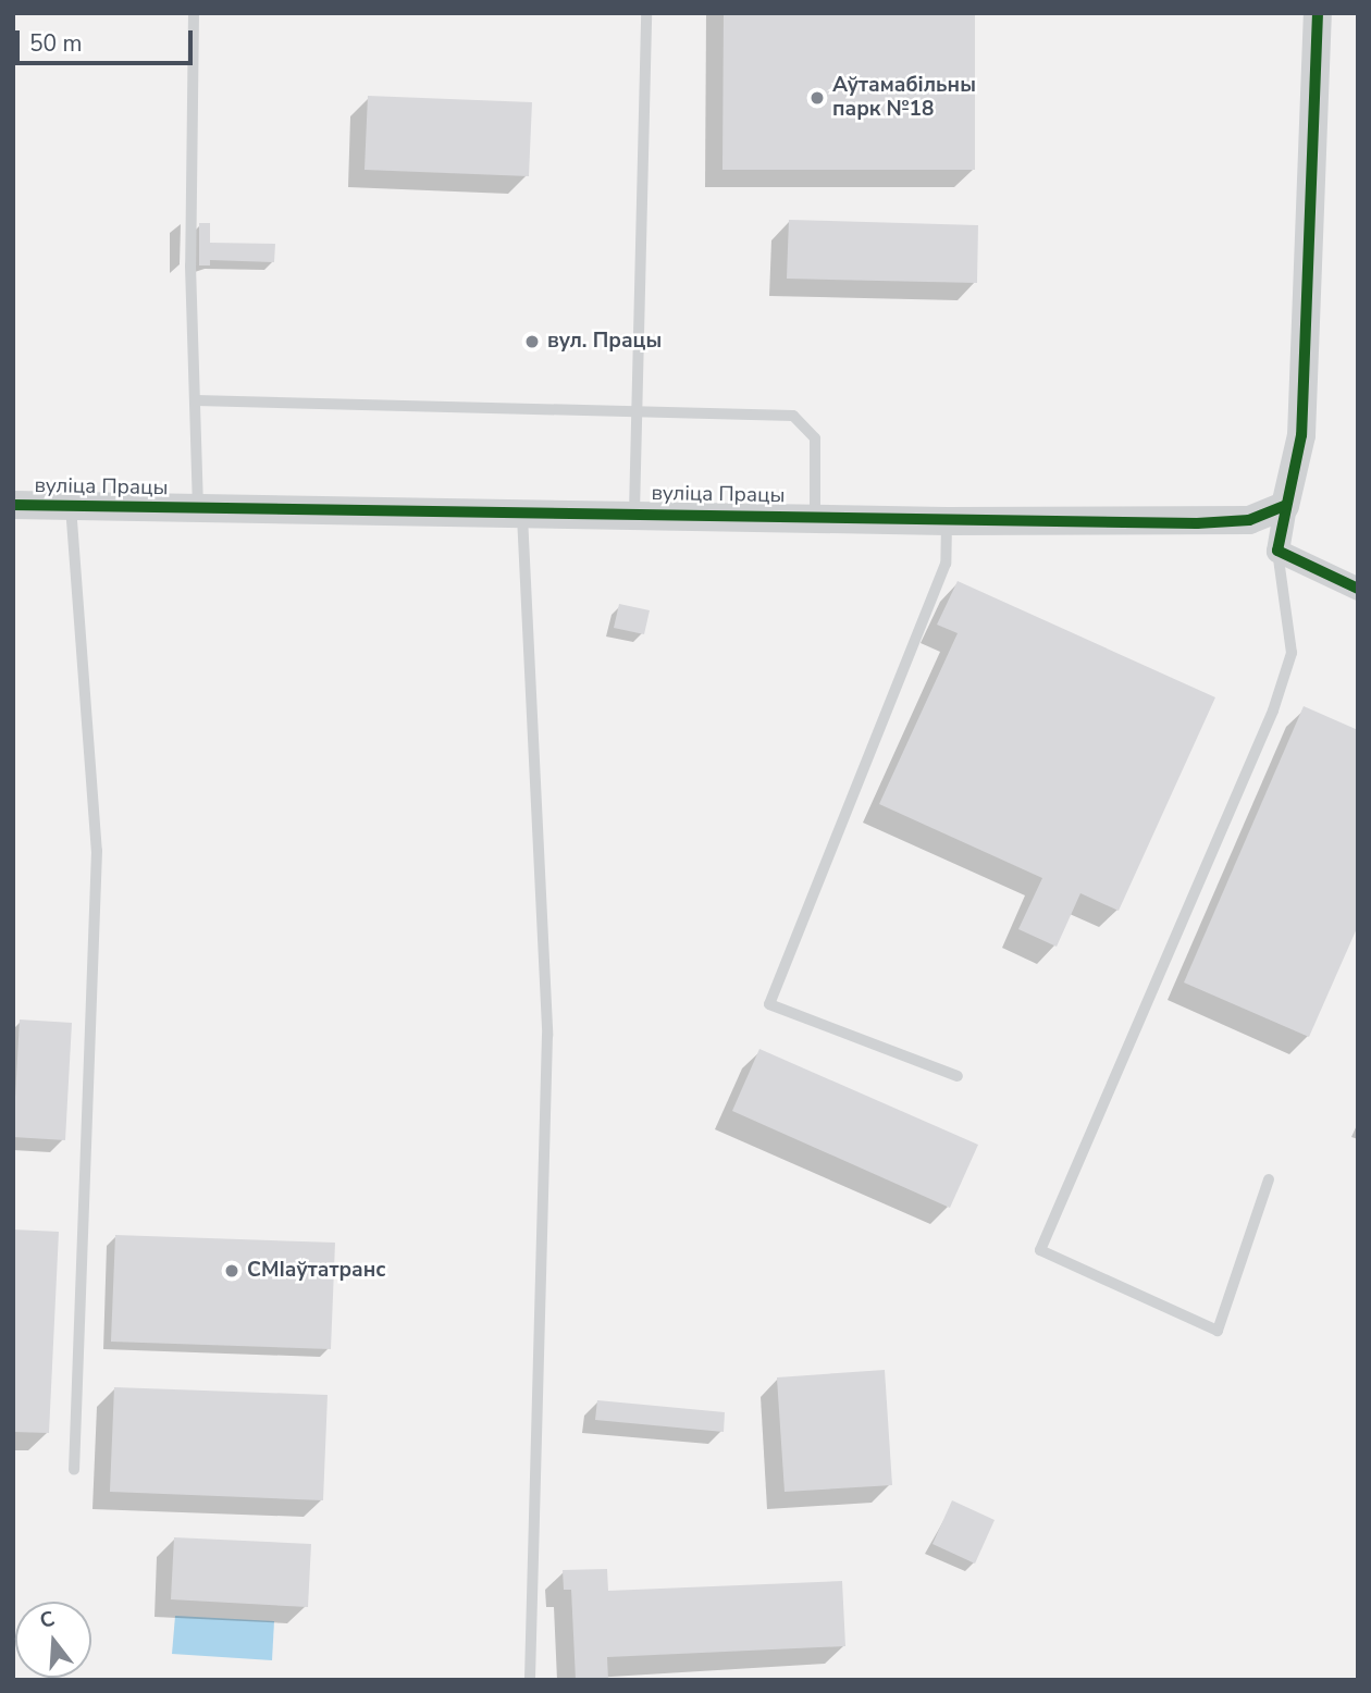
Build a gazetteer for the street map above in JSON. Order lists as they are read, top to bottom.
{
  "streets": {
    "street": ["вуліца Працы"]
  },
  "places": ["Аўтамабільны парк №18", "вул. Працы", "СМІаўтатранс"],
  "scale_bar": "50 m",
  "north": "top"
}
